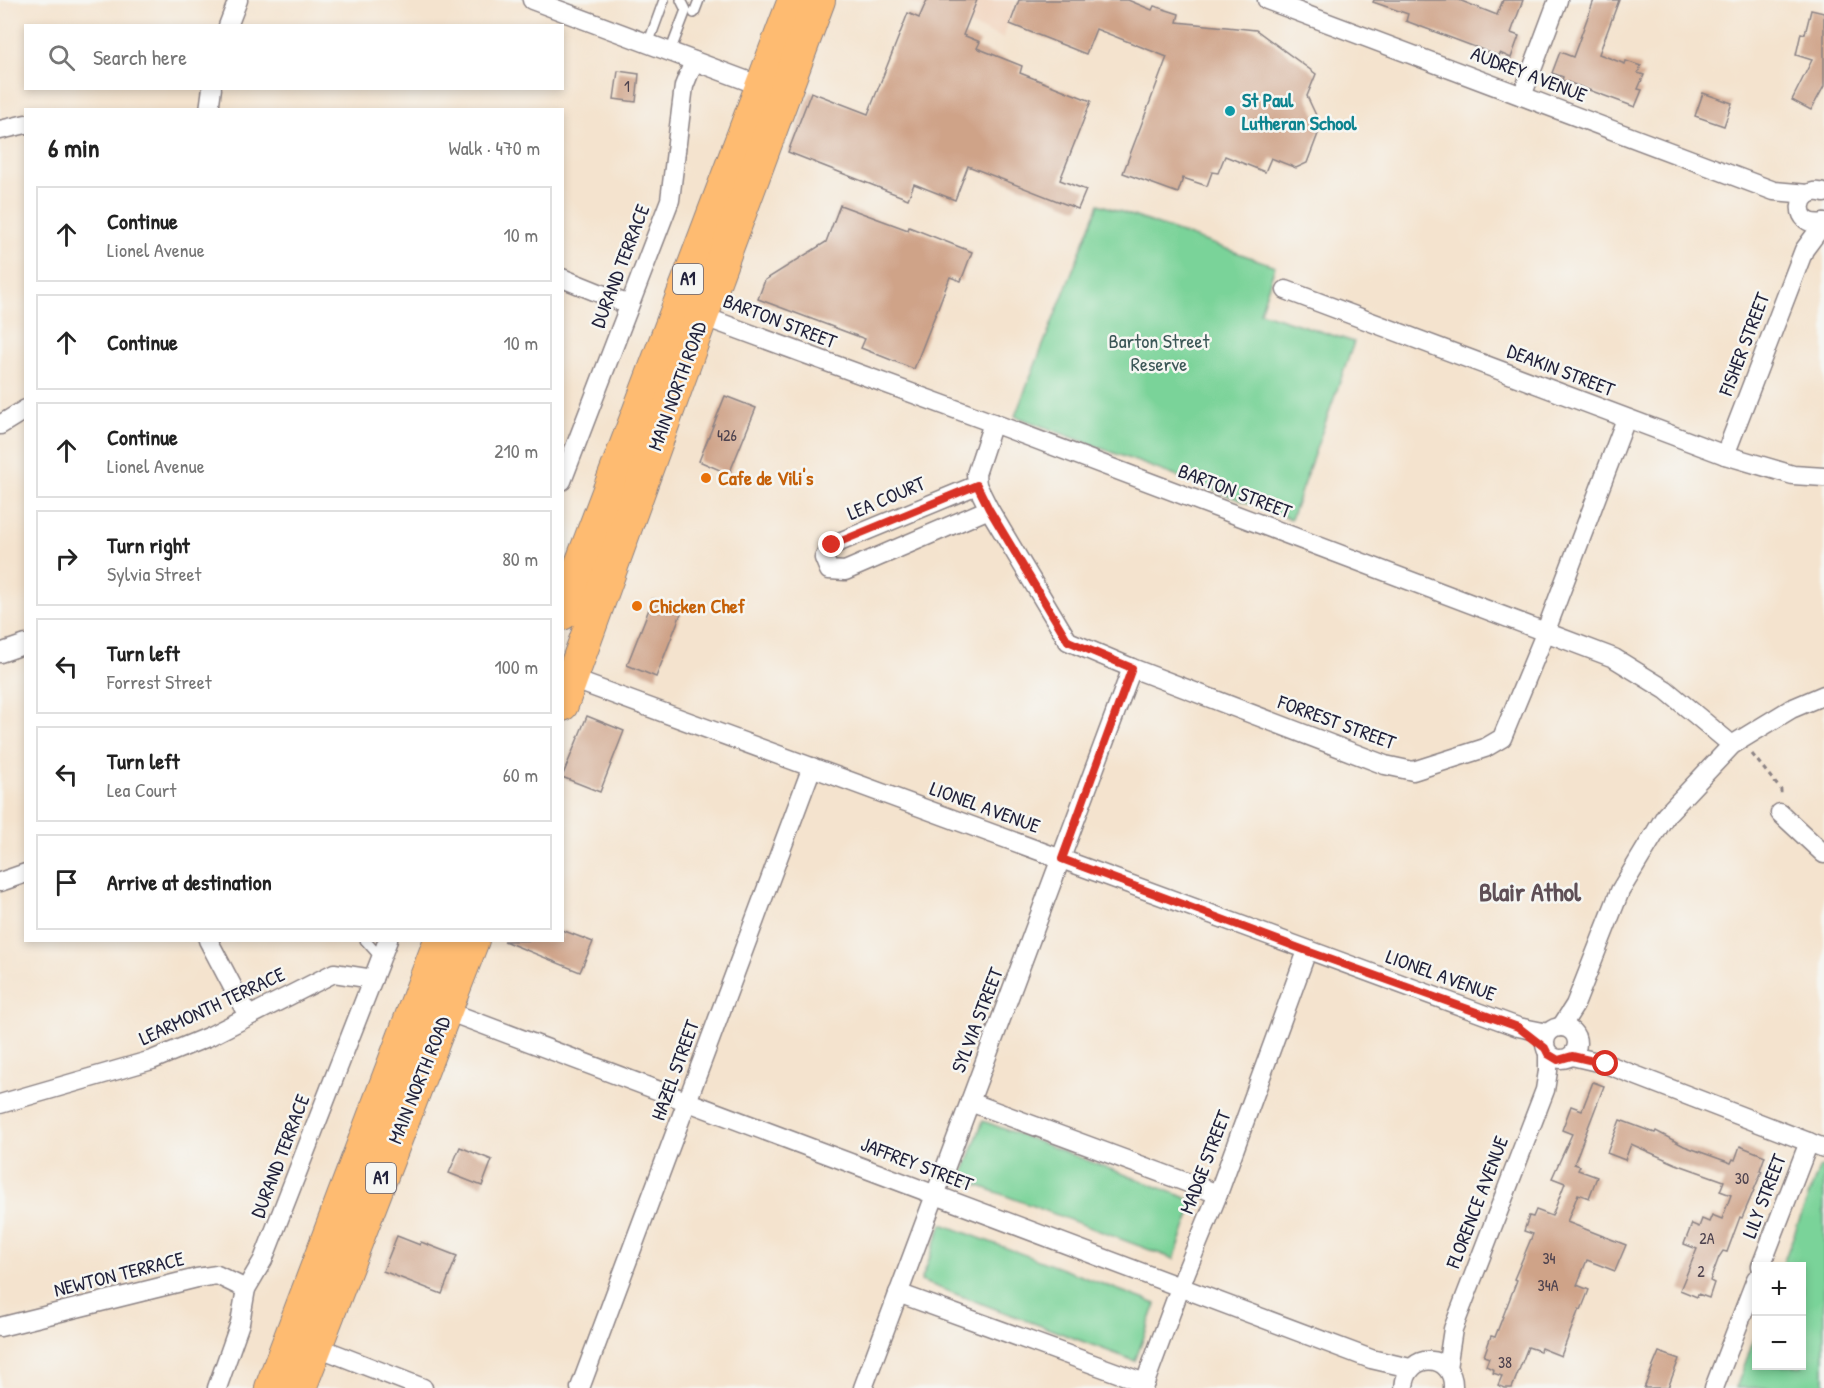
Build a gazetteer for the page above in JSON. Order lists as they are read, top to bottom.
{
  "streets": {
    "highway": ["A1", "MAIN NORTH ROAD"],
    "street": [
      "AUDREY AVENUE",
      "DURAND TERRACE",
      "BARTON STREET",
      "FISHER STREET",
      "DEAKIN STREET",
      "LEA COURT",
      "FORREST STREET",
      "LIONEL AVENUE",
      "LEARMONTH TERRACE",
      "SYLVIA STREET",
      "HAZEL STREET",
      "MADGE STREET",
      "JAFFREY STREET",
      "LILY STREET",
      "FLORENCE AVENUE",
      "NEWTON TERRACE"
    ]
  },
  "crossings": [
    ["AUDREY AVENUE", "FISHER STREET"],
    ["DURAND TERRACE", "LEARMONTH TERRACE"],
    ["DURAND TERRACE", "NEWTON TERRACE"],
    ["BARTON STREET", "MAIN NORTH ROAD"],
    ["BARTON STREET", "FORREST STREET"],
    ["BARTON STREET", "FLORENCE AVENUE"],
    ["FISHER STREET", "DEAKIN STREET"],
    ["DEAKIN STREET", "FORREST STREET"],
    ["MAIN NORTH ROAD", "LIONEL AVENUE"],
    ["MAIN NORTH ROAD", "JAFFREY STREET"],
    ["LEA COURT", "FORREST STREET"],
    ["FORREST STREET", "SYLVIA STREET"],
    ["LIONEL AVENUE", "SYLVIA STREET"],
    ["LIONEL AVENUE", "HAZEL STREET"],
    ["LIONEL AVENUE", "MADGE STREET"],
    ["LIONEL AVENUE", "LILY STREET"],
    ["LIONEL AVENUE", "FLORENCE AVENUE"],
    ["SYLVIA STREET", "JAFFREY STREET"],
    ["HAZEL STREET", "JAFFREY STREET"],
    ["MADGE STREET", "JAFFREY STREET"]
  ],
  "districts": ["Blair Athol"],
  "parks": ["Barton Street Reserve"],
  "places": ["St Paul Lutheran School", "Cafe de Vili's", "Chicken Chef"],
  "house_numbers": [
    "1",
    "426",
    "30",
    "2A",
    "34",
    "2",
    "34A",
    "38"
  ],
  "page": {
    "search": "Search here",
    "heading": ["6 min", "Walk · 470 m"],
    "list": [
      ["Continue", "Lionel Avenue", "10 m"],
      ["Continue", "10 m"],
      ["Continue", "Lionel Avenue", "210 m"],
      ["Turn right", "Sylvia Street", "80 m"],
      ["Turn left", "Forrest Street", "100 m"],
      ["Turn left", "Lea Court", "60 m"],
      "Arrive at destination"
    ],
    "map_buttons": ["+", "−"]
  }
}
